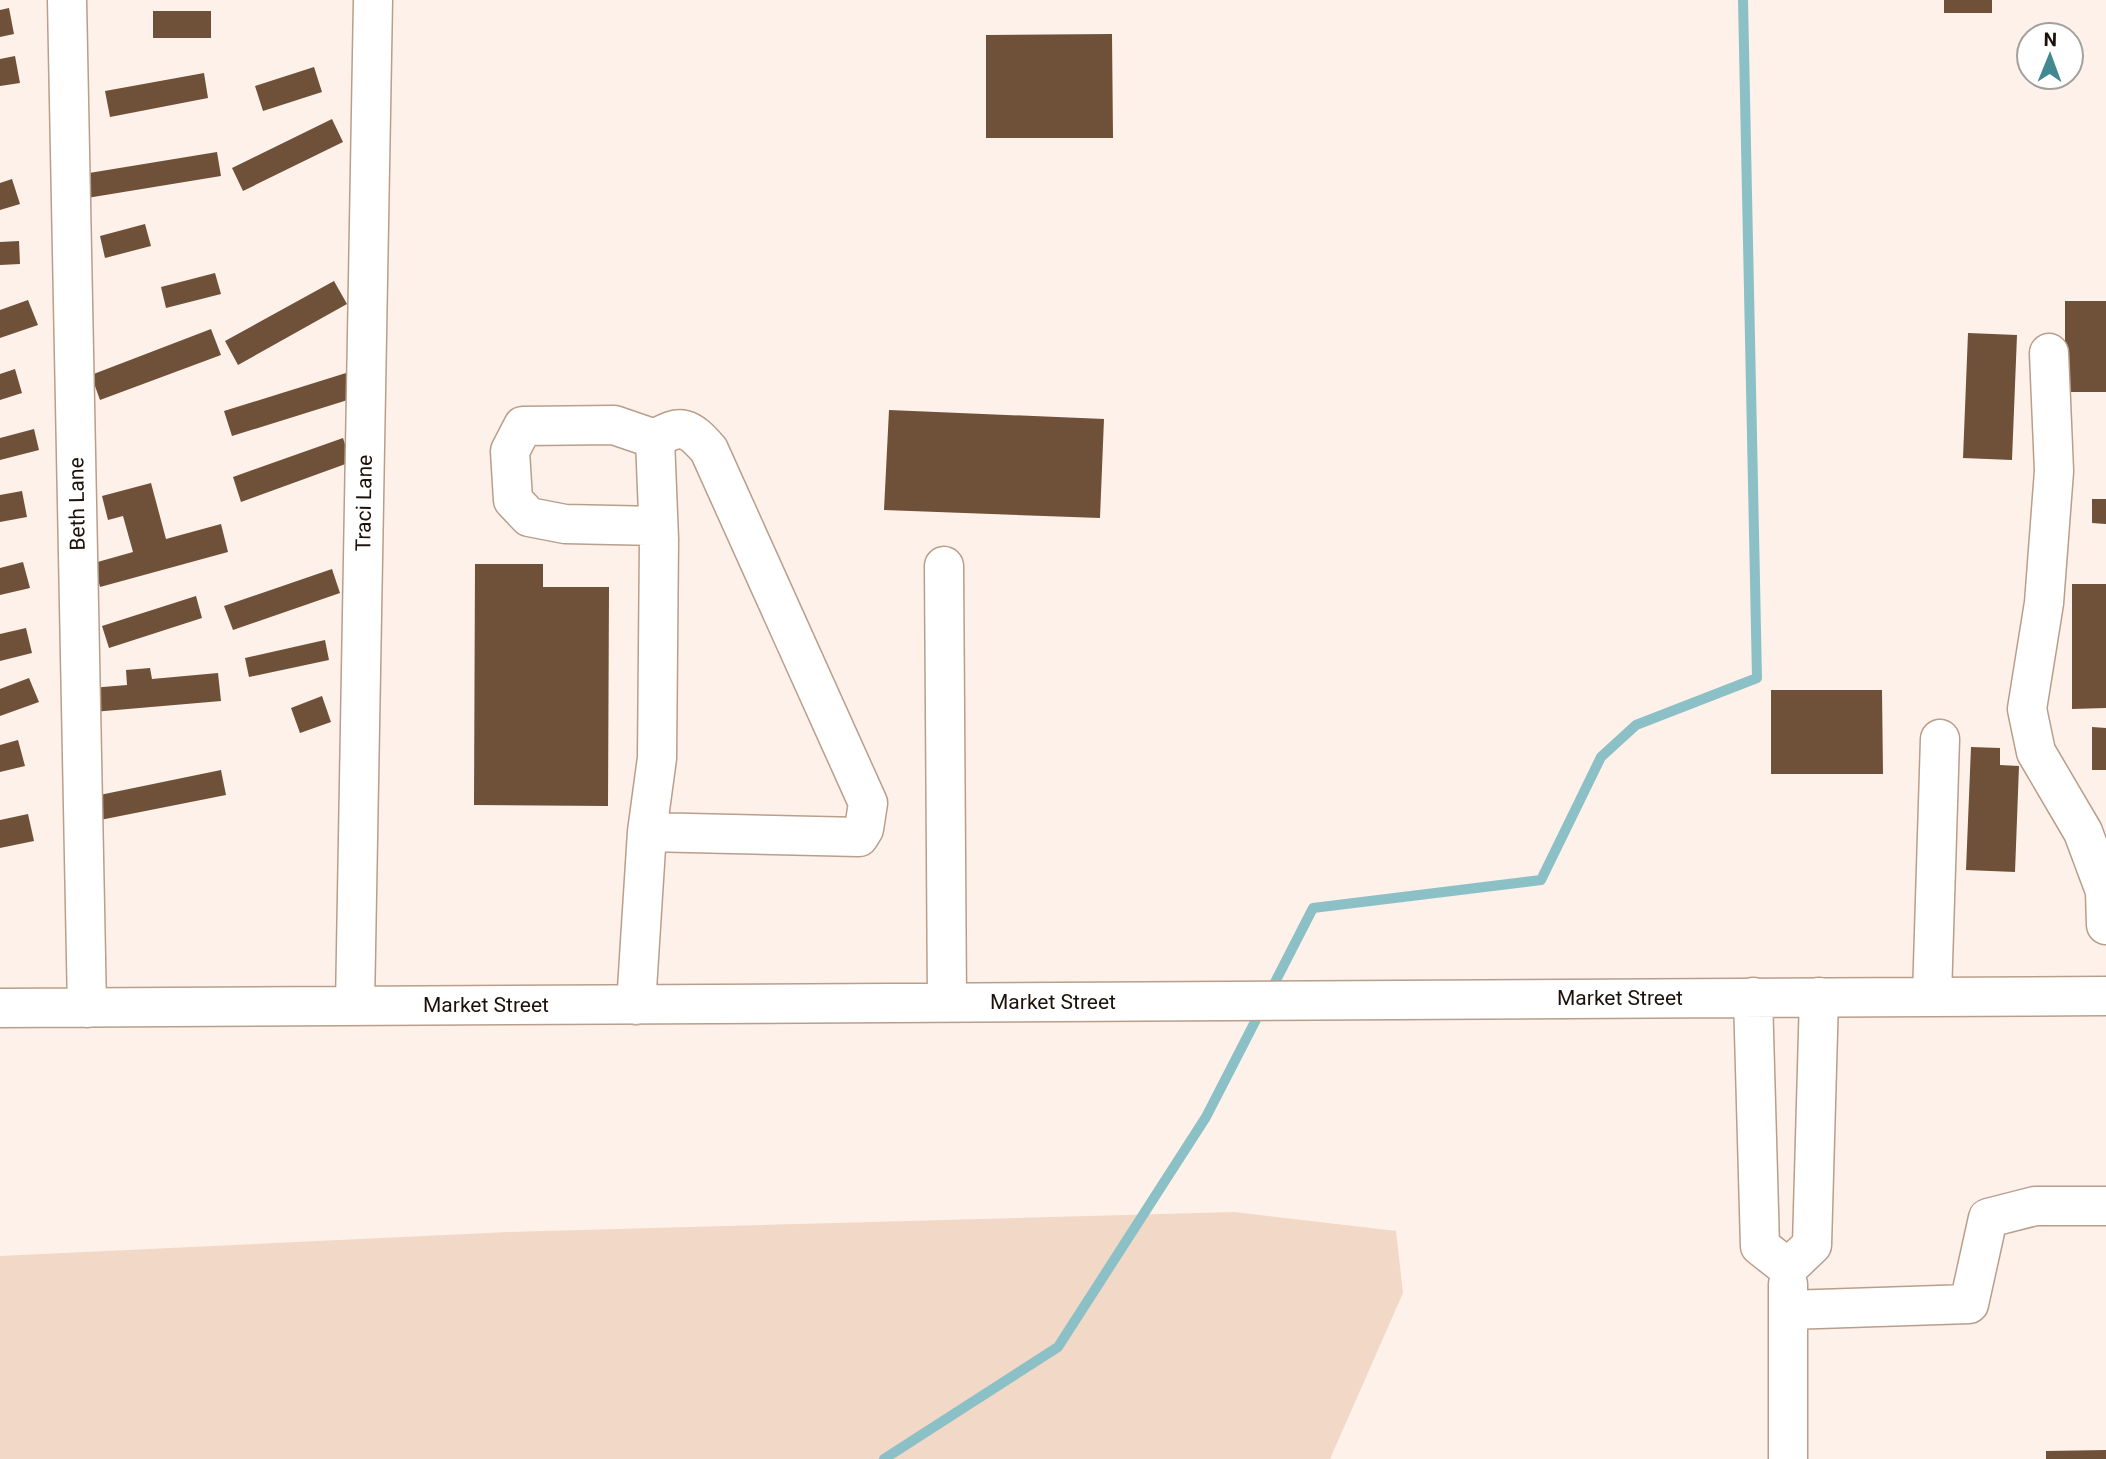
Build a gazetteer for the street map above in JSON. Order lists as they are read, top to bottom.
{
  "streets": {
    "street": ["Traci Lane", "Beth Lane", "Market Street"]
  },
  "crossings": [
    ["Traci Lane", "Market Street"],
    ["Beth Lane", "Market Street"]
  ],
  "north": "top"
}
